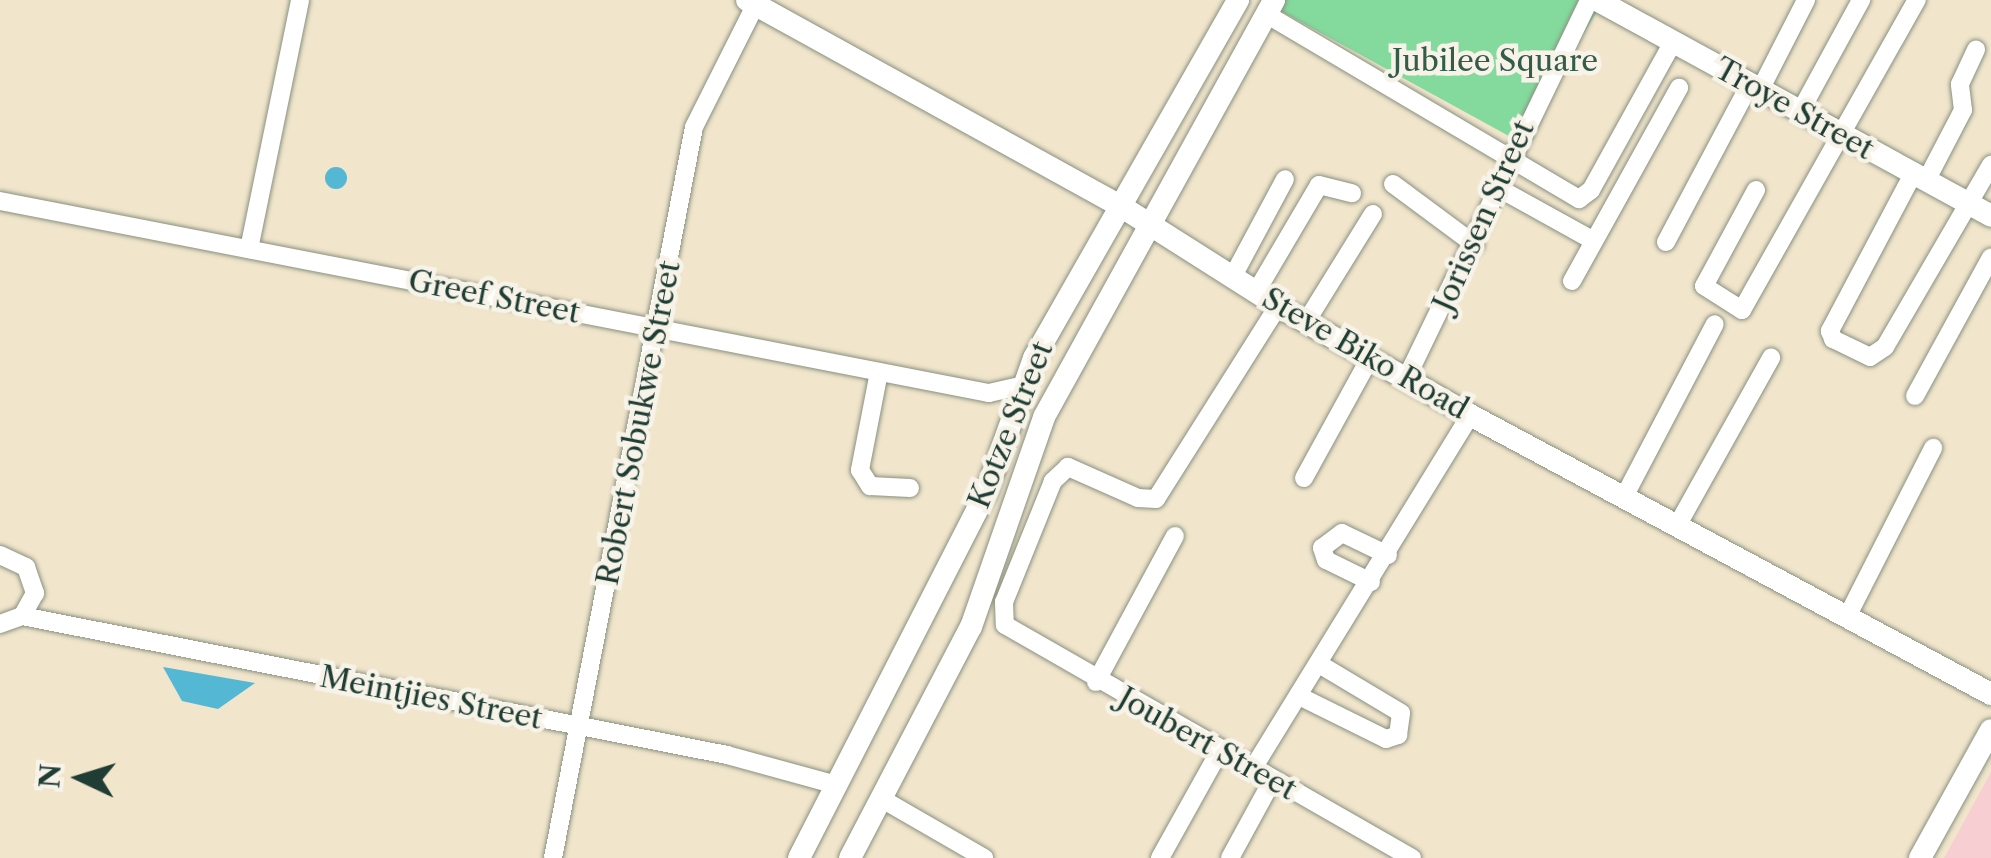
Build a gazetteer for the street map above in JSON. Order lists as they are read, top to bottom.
{
  "streets": {
    "main road": ["Troye Street", "Steve Biko Road", "Kotze Street"],
    "street": [
      "Jorissen Street",
      "Greef Street",
      "Robert Sobukwe Street",
      "Meintjies Street",
      "Joubert Street"
    ]
  },
  "crossings": [
    ["Jorissen Street", "Steve Biko Road"],
    ["Greef Street", "Robert Sobukwe Street"],
    ["Greef Street", "Kotze Street"],
    ["Steve Biko Road", "Robert Sobukwe Street"],
    ["Steve Biko Road", "Kotze Street"],
    ["Steve Biko Road", "Joubert Street"],
    ["Robert Sobukwe Street", "Meintjies Street"],
    ["Kotze Street", "Meintjies Street"]
  ],
  "parks": ["Jubilee Square"],
  "north": "left"
}
